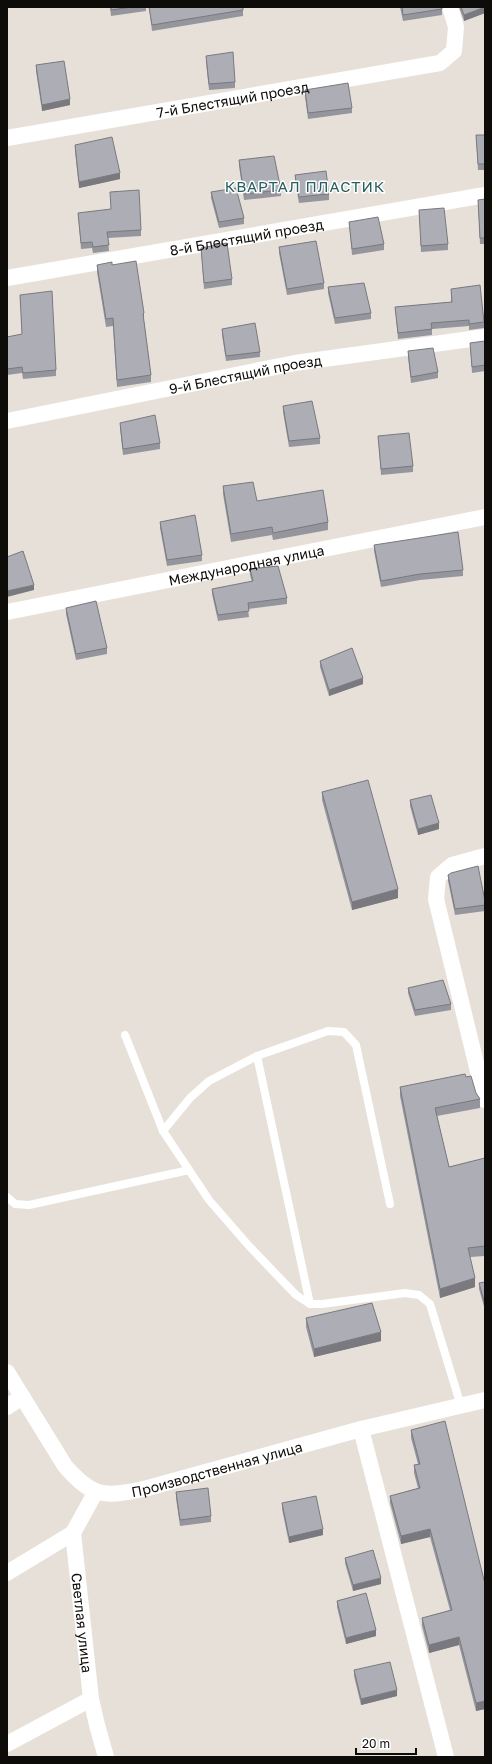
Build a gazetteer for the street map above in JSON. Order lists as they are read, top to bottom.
{
  "streets": {
    "street": [
      "7-й Блестящий проезд",
      "8-й Блестящий проезд",
      "9-й Блестящий проезд",
      "Международная улица",
      "Производственная улица",
      "Светлая улица"
    ]
  },
  "districts": ["КВАРТАЛ ПЛАСТИК"],
  "scale_bar": "20 m"
}
